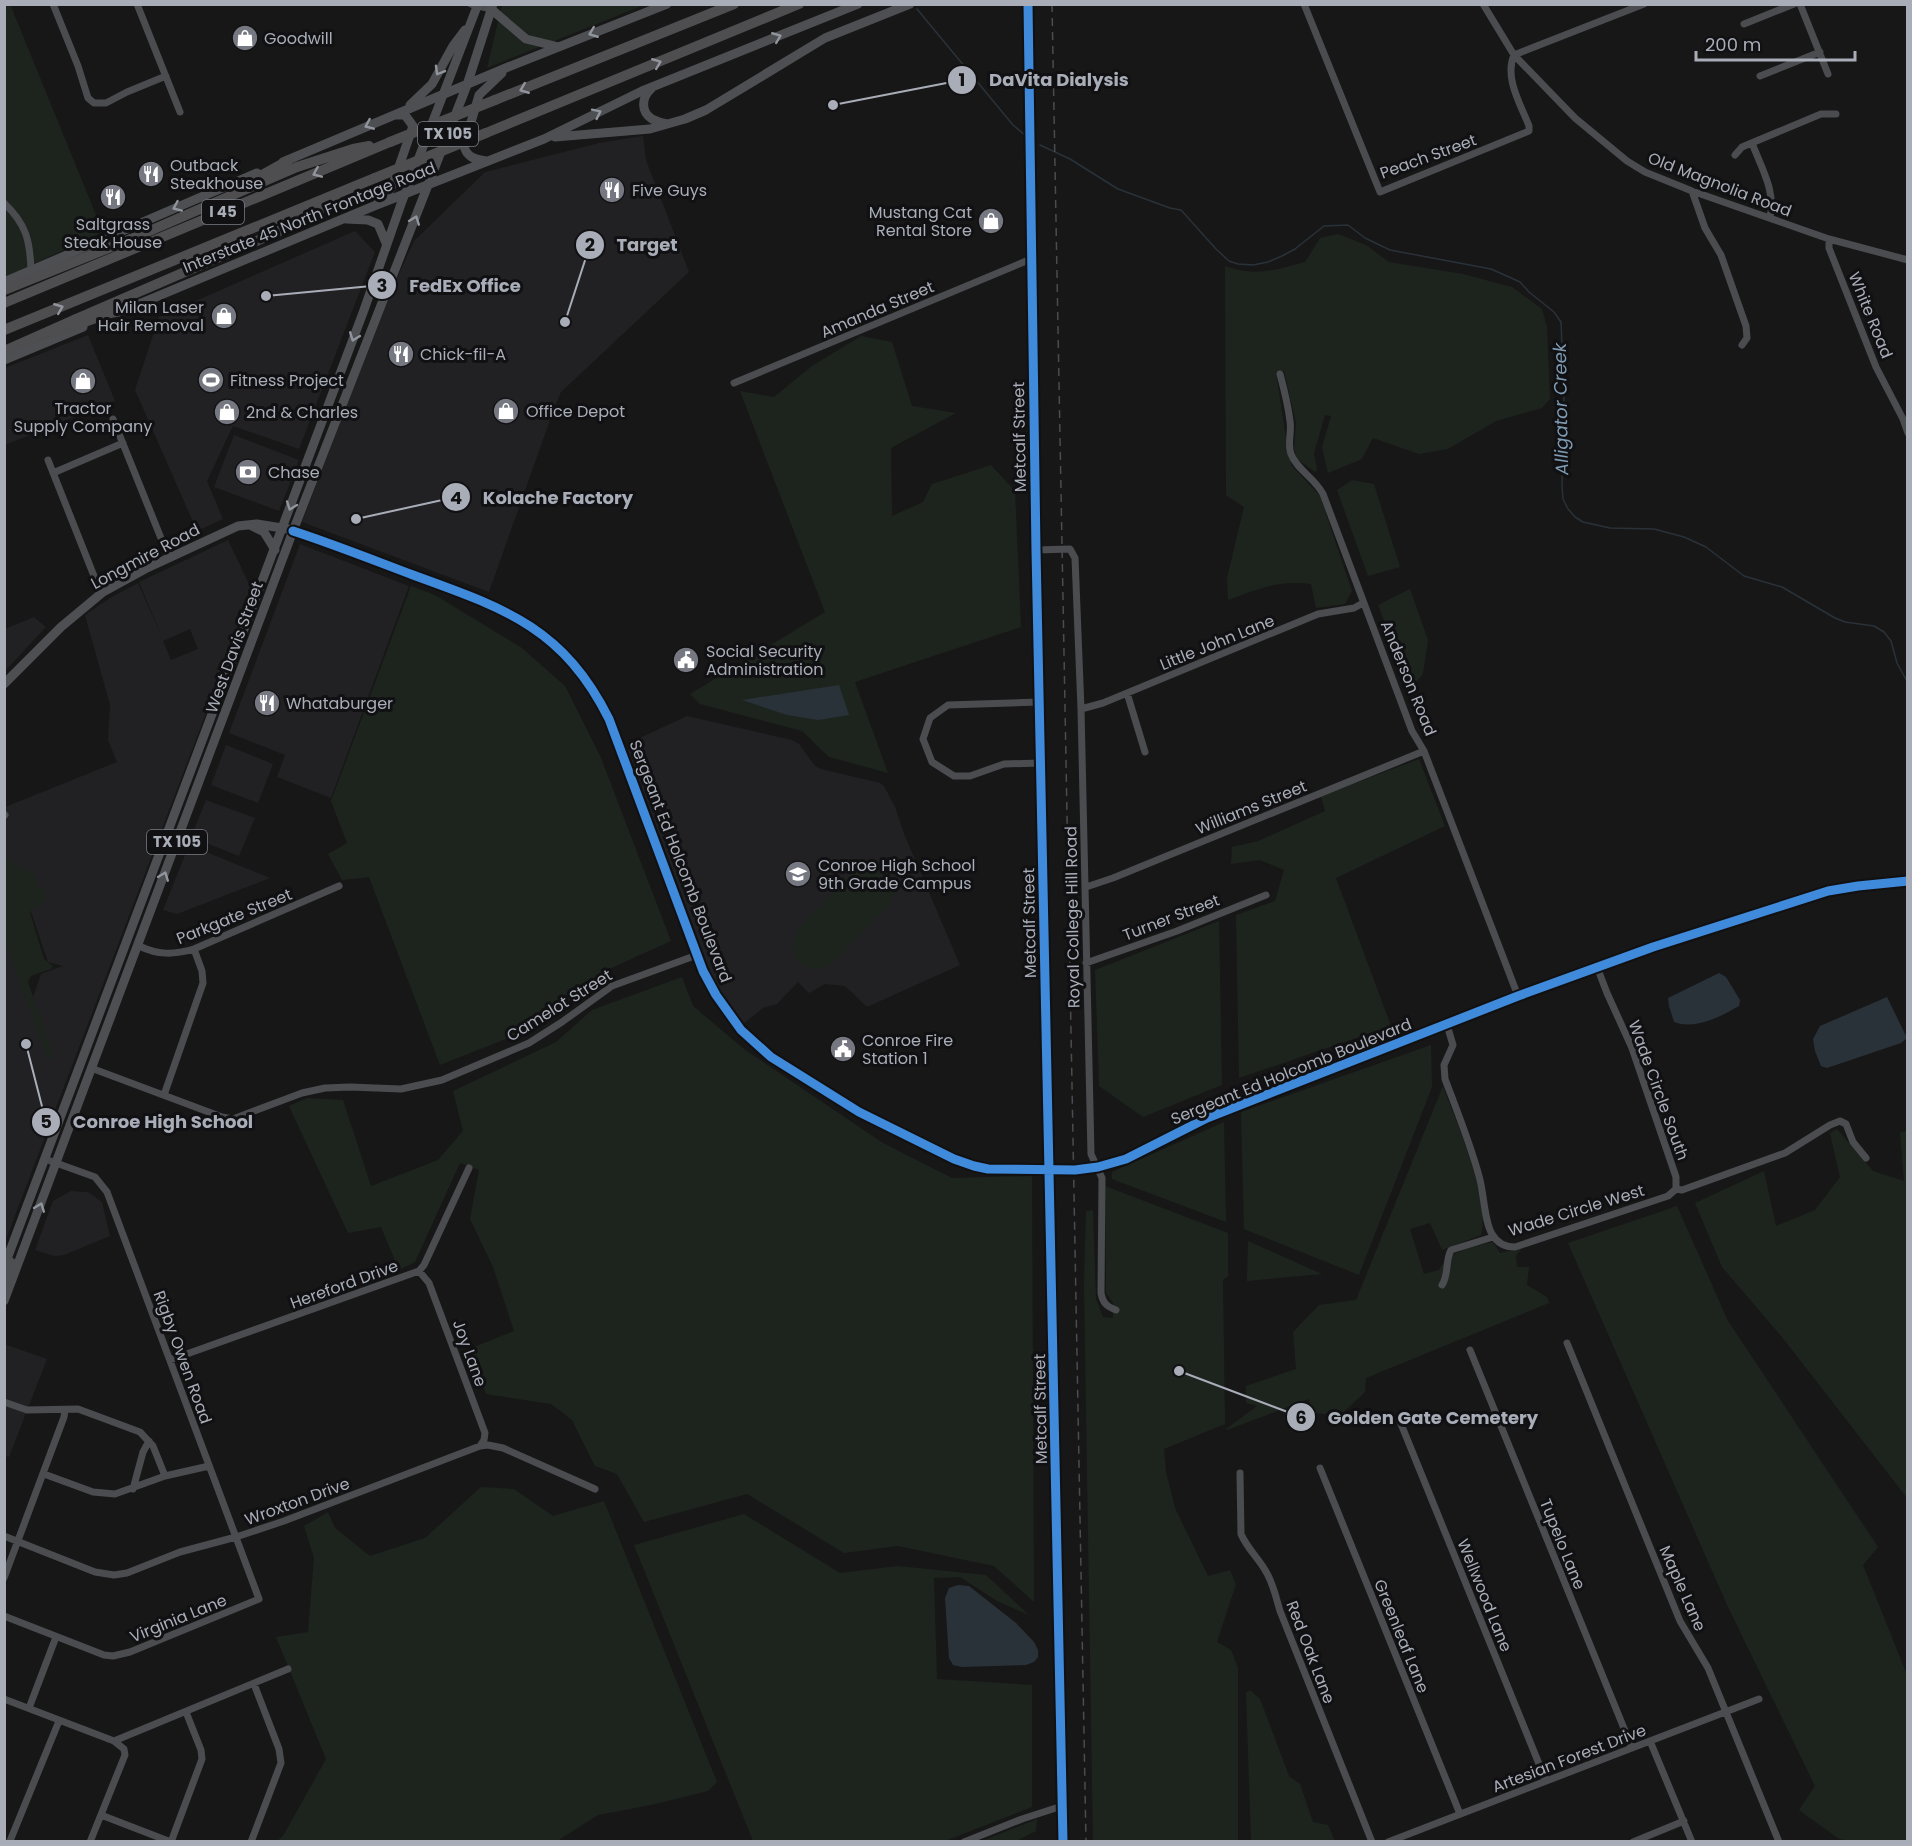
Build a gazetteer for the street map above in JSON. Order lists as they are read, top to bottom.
{
  "streets": {
    "highway": ["I 45"],
    "main road": [
      "TX 105",
      "Interstate 45 North Frontage Road",
      "Longmire Road",
      "West Davis Street"
    ],
    "street": [
      "Peach Street",
      "Old Magnolia Road",
      "Amanda Street",
      "White Road",
      "Metcalf Street",
      "Little John Lane",
      "Anderson Road",
      "Williams Street",
      "Sergeant Ed Holcomb Boulevard",
      "Parkgate Street",
      "Royal College Hill Road",
      "Turner Street",
      "Camelot Street",
      "Wade Circle South",
      "Wade Circle West",
      "Hereford Drive",
      "Joy Lane",
      "Rigby Owen Road",
      "Wroxton Drive",
      "Tupelo Lane",
      "Maple Lane",
      "Wellwood Lane",
      "Virginia Lane",
      "Greenleaf Lane",
      "Red Oak Lane",
      "Artesian Forest Drive"
    ]
  },
  "crossings": [
    ["Peach Street", "Old Magnolia Road"],
    ["Old Magnolia Road", "White Road"],
    ["Interstate 45 North Frontage Road", "West Davis Street"],
    ["Amanda Street", "Metcalf Street"],
    ["Metcalf Street", "Sergeant Ed Holcomb Boulevard"],
    ["Metcalf Street", "Royal College Hill Road"],
    ["Longmire Road", "West Davis Street"],
    ["Longmire Road", "Sergeant Ed Holcomb Boulevard"],
    ["Little John Lane", "Anderson Road"],
    ["Little John Lane", "Royal College Hill Road"],
    ["West Davis Street", "Sergeant Ed Holcomb Boulevard"],
    ["West Davis Street", "Parkgate Street"],
    ["West Davis Street", "Camelot Street"],
    ["West Davis Street", "Rigby Owen Road"],
    ["Anderson Road", "Williams Street"],
    ["Anderson Road", "Sergeant Ed Holcomb Boulevard"],
    ["Williams Street", "Royal College Hill Road"],
    ["Sergeant Ed Holcomb Boulevard", "Royal College Hill Road"],
    ["Sergeant Ed Holcomb Boulevard", "Camelot Street"],
    ["Sergeant Ed Holcomb Boulevard", "Wade Circle South"],
    ["Royal College Hill Road", "Turner Street"],
    ["Wade Circle South", "Wade Circle West"],
    ["Hereford Drive", "Joy Lane"],
    ["Hereford Drive", "Rigby Owen Road"],
    ["Joy Lane", "Wroxton Drive"],
    ["Rigby Owen Road", "Wroxton Drive"],
    ["Rigby Owen Road", "Virginia Lane"],
    ["Tupelo Lane", "Artesian Forest Drive"],
    ["Maple Lane", "Artesian Forest Drive"],
    ["Wellwood Lane", "Artesian Forest Drive"],
    ["Greenleaf Lane", "Artesian Forest Drive"]
  ],
  "water": ["Alligator Creek"],
  "places": {
    "shop": [
      "Goodwill",
      "Mustang Cat Rental Store",
      "Milan Laser Hair Removal",
      "Tractor Supply Company",
      "Office Depot",
      "2nd & Charles"
    ],
    "other": [
      "DaVita Dialysis",
      "FedEx Office",
      "Target",
      "Kolache Factory",
      "Conroe High School",
      "Golden Gate Cemetery"
    ],
    "restaurant": [
      "Outback Steakhouse",
      "Five Guys",
      "Saltgrass Steak House",
      "Chick-fil-A",
      "Whataburger"
    ],
    "sports": ["Fitness Project"],
    "bank": ["Chase"],
    "public building": ["Social Security Administration", "Conroe Fire Station 1"],
    "school or university": ["Conroe High School 9th Grade Campus"]
  },
  "scale_bar": "200 m"
}
